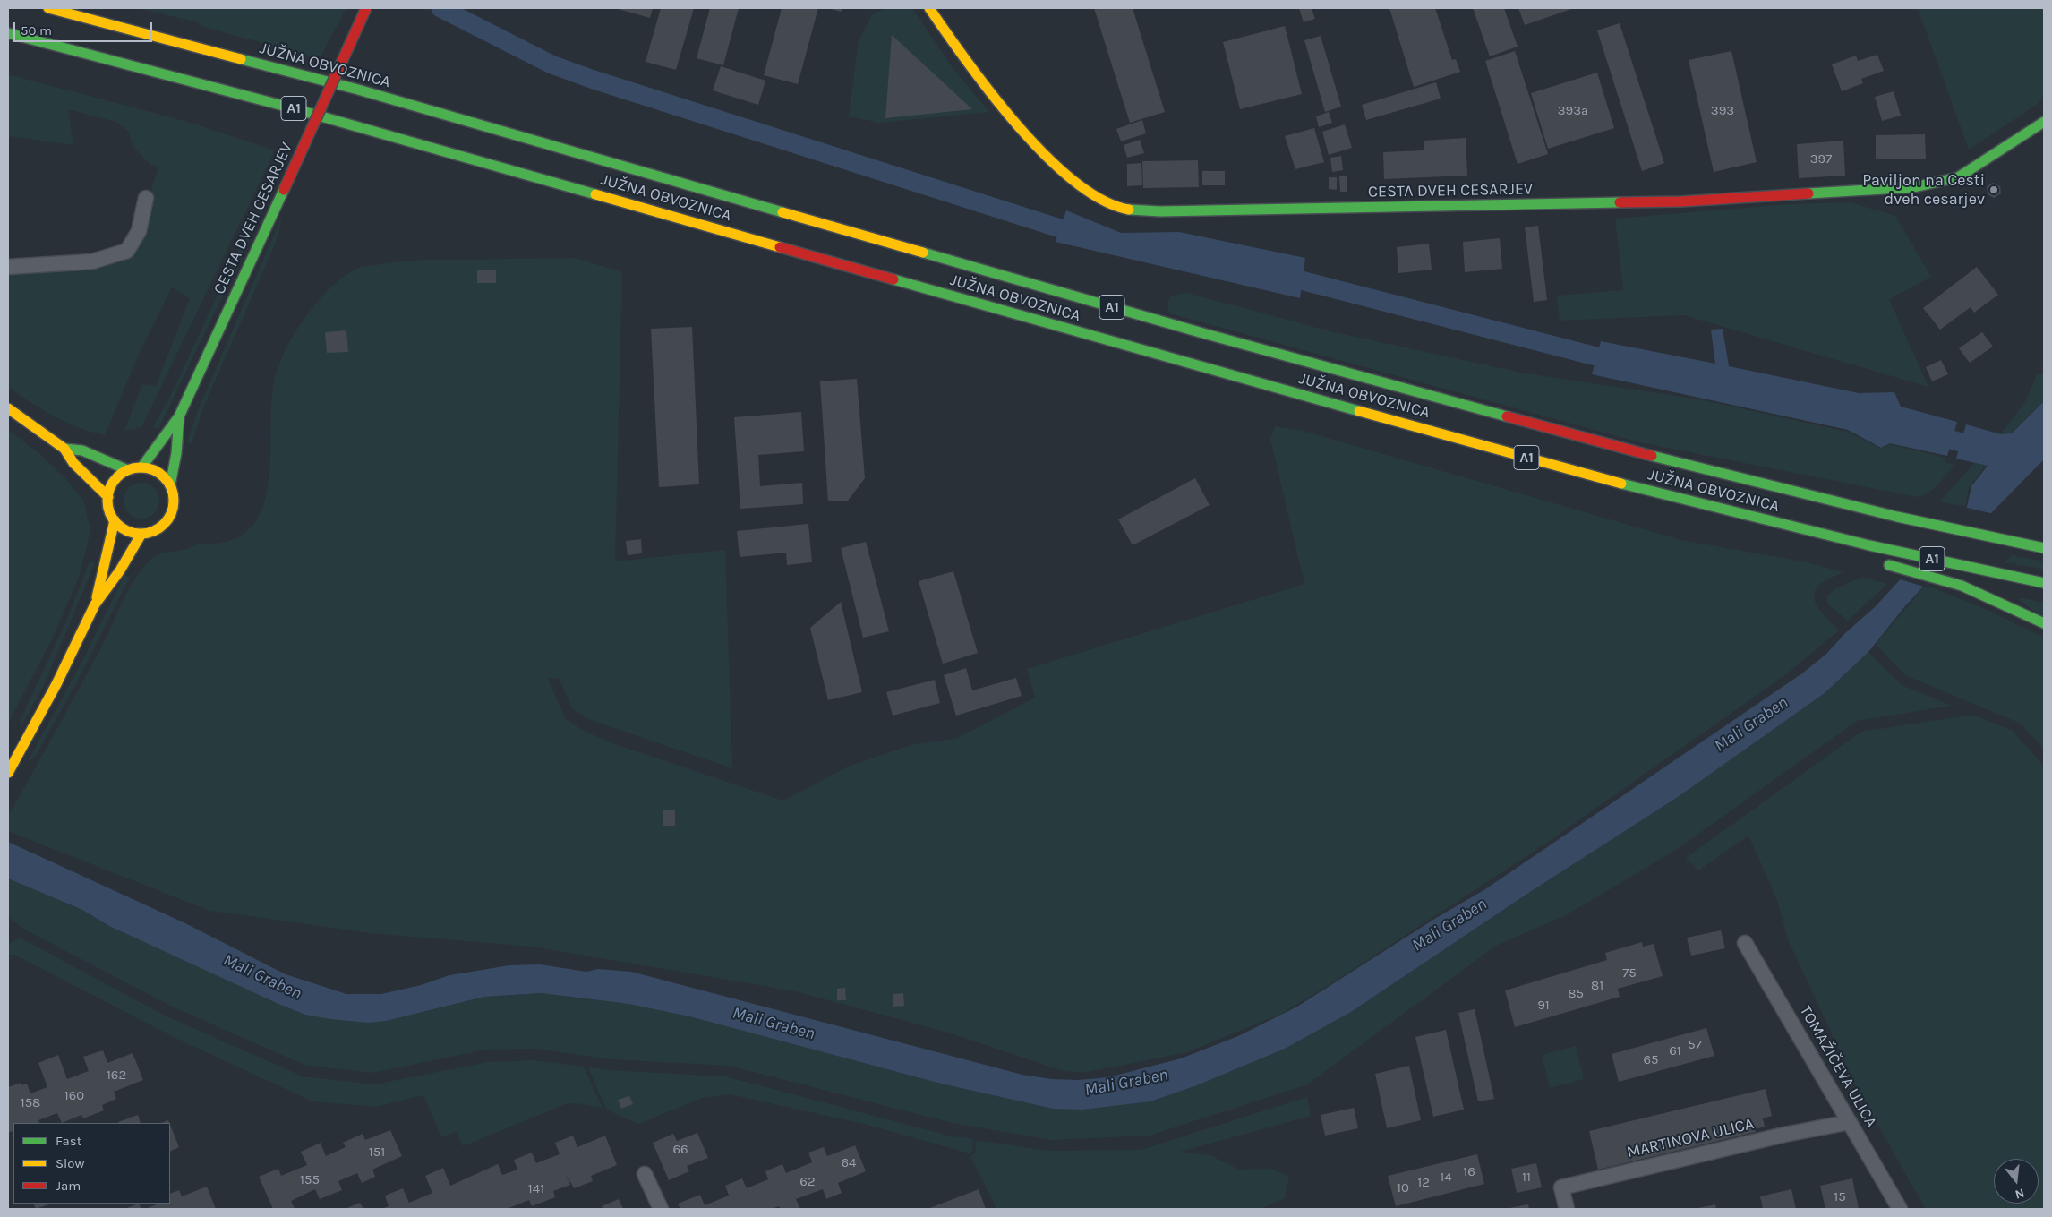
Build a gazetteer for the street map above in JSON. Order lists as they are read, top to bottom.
{
  "streets": {
    "main road": ["JUŽNA OBVOZNICA", "A1", "CESTA DVEH CESARJEV"],
    "street": ["TOMAŽIČEVA ULICA", "MARTINOVA ULICA"]
  },
  "crossings": [
    ["TOMAŽIČEVA ULICA", "MARTINOVA ULICA"]
  ],
  "water": ["Mali Graben"],
  "places": ["Paviljon na Cesti dveh cesarjev"],
  "house_numbers": [
    "393a",
    "393",
    "397",
    "75",
    "81",
    "85",
    "91",
    "57",
    "61",
    "65",
    "162",
    "160",
    "158",
    "66",
    "151",
    "64",
    "16",
    "14",
    "11",
    "155",
    "62",
    "12",
    "10",
    "141",
    "15"
  ],
  "legend": ["Fast", "Slow", "Jam"],
  "scale_bar": "50 m",
  "north": "bottom"
}
